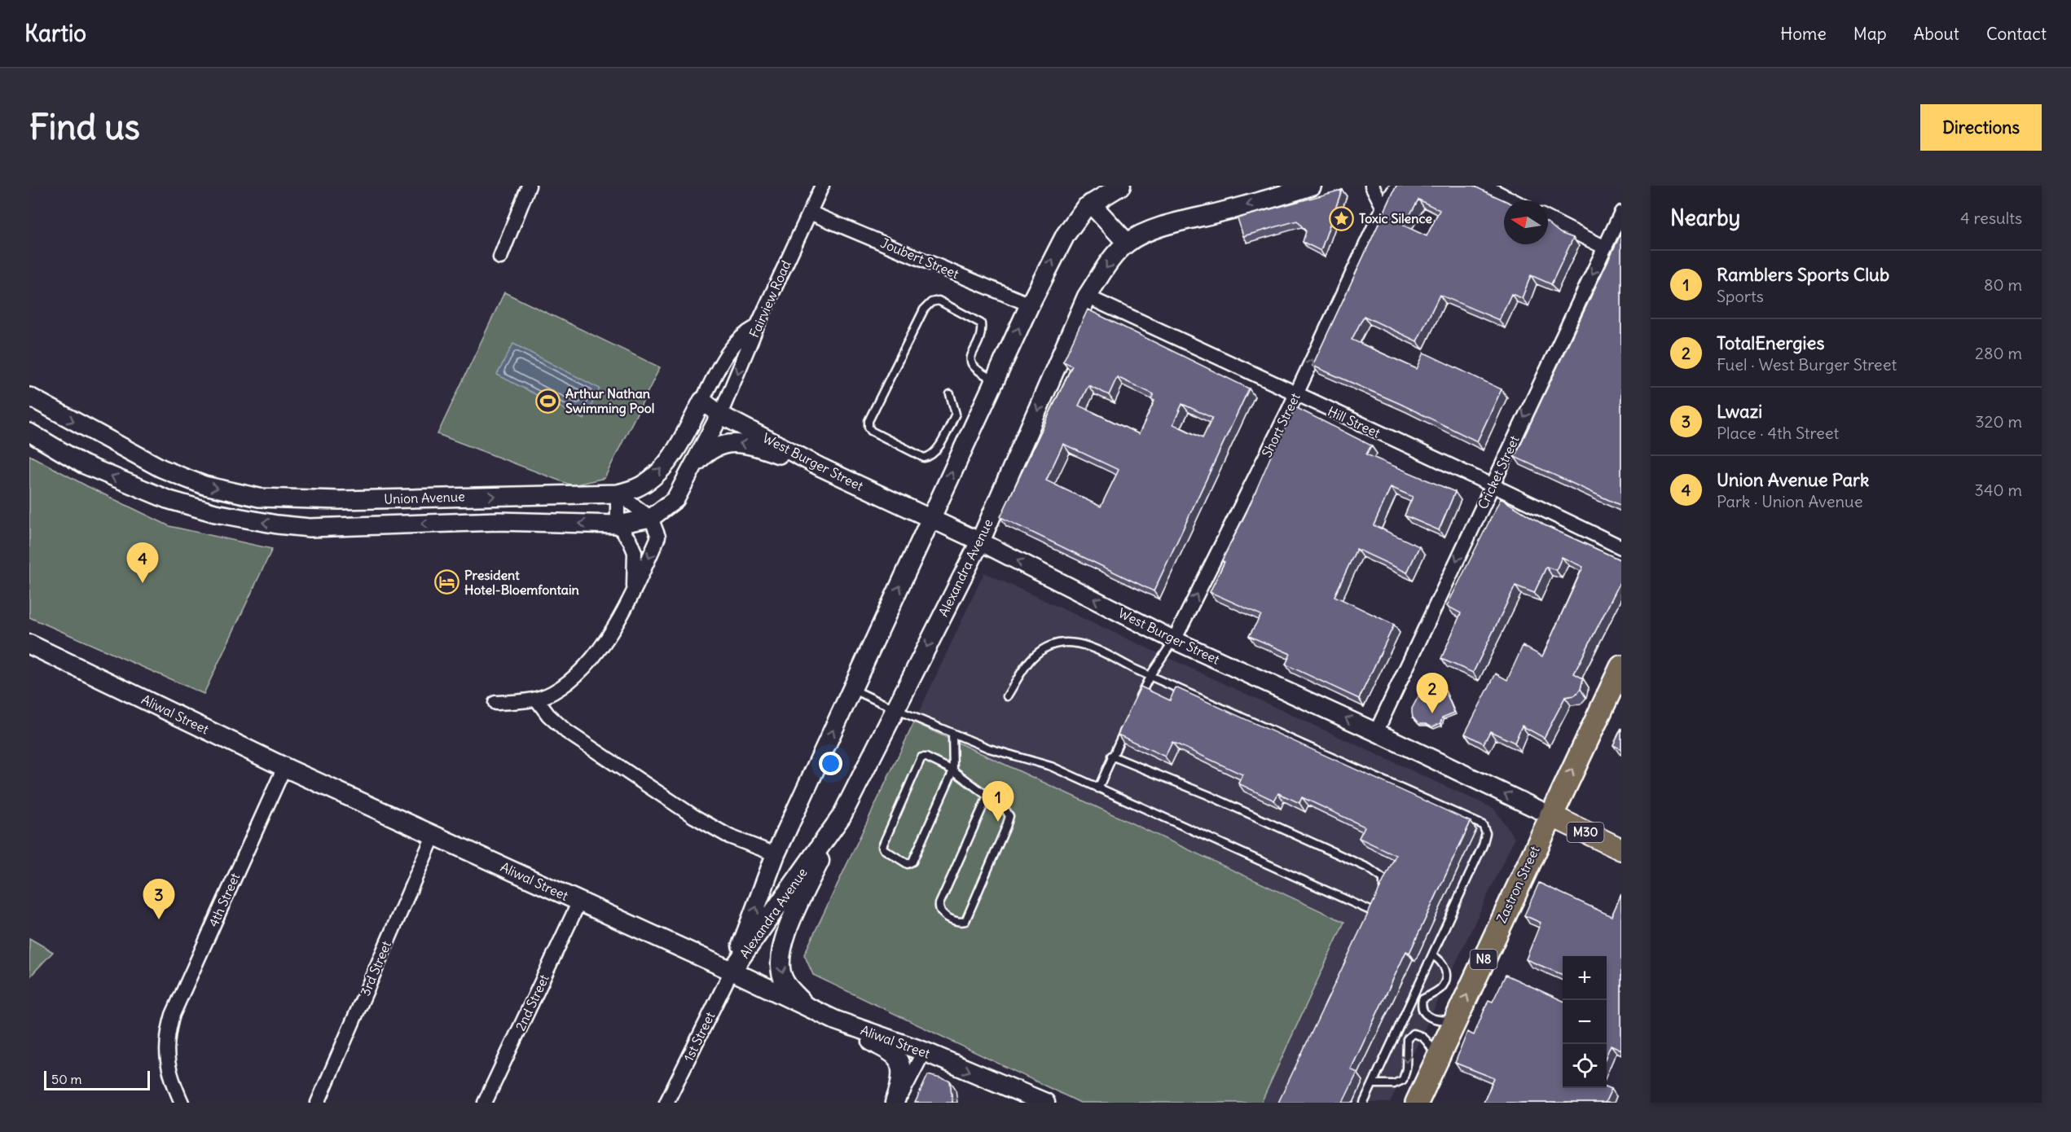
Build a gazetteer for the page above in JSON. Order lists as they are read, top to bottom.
{
  "streets": {
    "highway": ["Zastron Street", "N8"],
    "main road": [
      "West Burger Street",
      "Alexandra Avenue",
      "Aliwal Street",
      "M30"
    ],
    "street": [
      "Joubert Street",
      "Fairview Road",
      "Hill Street",
      "Short Street",
      "Cricket Street",
      "Union Avenue",
      "4th Street",
      "3rd Street",
      "2nd Street",
      "1st Street"
    ]
  },
  "crossings": [
    ["Joubert Street", "Fairview Road"],
    ["Joubert Street", "Alexandra Avenue"],
    ["Fairview Road", "West Burger Street"],
    ["Fairview Road", "Union Avenue"],
    ["Hill Street", "Short Street"],
    ["Hill Street", "Cricket Street"],
    ["Hill Street", "Alexandra Avenue"],
    ["Short Street", "West Burger Street"],
    ["West Burger Street", "Cricket Street"],
    ["West Burger Street", "Union Avenue"],
    ["West Burger Street", "Alexandra Avenue"],
    ["West Burger Street", "Zastron Street"],
    ["Alexandra Avenue", "Aliwal Street"],
    ["Alexandra Avenue", "1st Street"],
    ["Aliwal Street", "4th Street"],
    ["Aliwal Street", "3rd Street"],
    ["Aliwal Street", "2nd Street"],
    ["Aliwal Street", "1st Street"]
  ],
  "one_way": [
    "Fairview Road",
    "Short Street",
    "West Burger Street",
    "Cricket Street",
    "Zastron Street"
  ],
  "places": {
    "place": ["Toxic Silence"],
    "sports": ["Arthur Nathan Swimming Pool"],
    "hotel": ["President Hotel-Bloemfontain"]
  },
  "scale_bar": "50 m",
  "north": "left",
  "page": {
    "header": "Kartio",
    "nav": [
      "Home",
      "Map",
      "About",
      "Contact"
    ],
    "buttons": "Directions",
    "title": "Find us",
    "heading": ["Nearby", "4 results"],
    "list": [
      {
        "mark": "1",
        "name": "Ramblers Sports Club",
        "note": "Sports",
        "value": "80 m"
      },
      {
        "mark": "2",
        "name": "TotalEnergies",
        "note": "Fuel · West Burger Street",
        "value": "280 m"
      },
      {
        "mark": "3",
        "name": "Lwazi",
        "note": "Place · 4th Street",
        "value": "320 m"
      },
      {
        "mark": "4",
        "name": "Union Avenue Park",
        "note": "Park · Union Avenue",
        "value": "340 m"
      }
    ],
    "pins": [
      "4",
      "2",
      "1",
      "3"
    ],
    "map_buttons": ["+", "−"],
    "scale": "50 m"
  }
}
